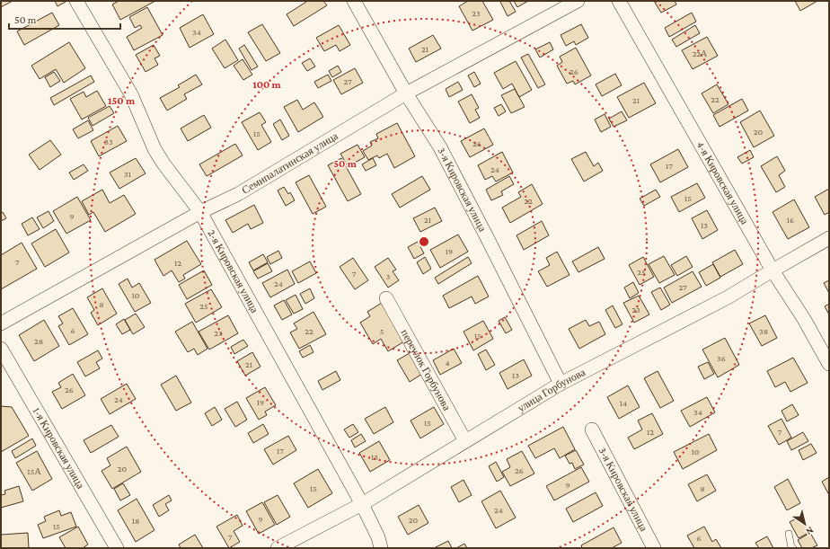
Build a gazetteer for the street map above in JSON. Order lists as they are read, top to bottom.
{
  "streets": {
    "street": [
      "Семипалатинская улица",
      "4-я Кировская улица",
      "3-я Кировская улица",
      "2-я Кировская улица",
      "переулок Горбунова",
      "улица Горбунова",
      "1-я Кировская улица"
    ]
  },
  "crossings": [
    ["Семипалатинская улица", "3-я Кировская улица"],
    ["Семипалатинская улица", "2-я Кировская улица"],
    ["4-я Кировская улица", "улица Горбунова"],
    ["3-я Кировская улица", "улица Горбунова"],
    ["2-я Кировская улица", "улица Горбунова"],
    ["переулок Горбунова", "улица Горбунова"]
  ],
  "house_numbers": [
    "23",
    "34",
    "21",
    "22А",
    "26",
    "27",
    "22",
    "21",
    "20",
    "15",
    "33",
    "26",
    "17",
    "24",
    "31",
    "15",
    "22",
    "9",
    "21",
    "16",
    "13",
    "19",
    "7",
    "12",
    "25",
    "7",
    "3",
    "24",
    "27",
    "10",
    "8",
    "25",
    "23",
    "6",
    "22",
    "5",
    "38",
    "23",
    "15",
    "28",
    "36",
    "4",
    "21",
    "13",
    "26",
    "24",
    "19",
    "14",
    "34",
    "15",
    "12",
    "7",
    "17",
    "10",
    "13",
    "20",
    "26",
    "15А",
    "9",
    "15",
    "8",
    "24",
    "9",
    "20",
    "18",
    "15",
    "7",
    "6"
  ],
  "scale_bar": "50 m",
  "north": "bottom right",
  "rings": ["100 m", "150 m", "50 m"]
}
